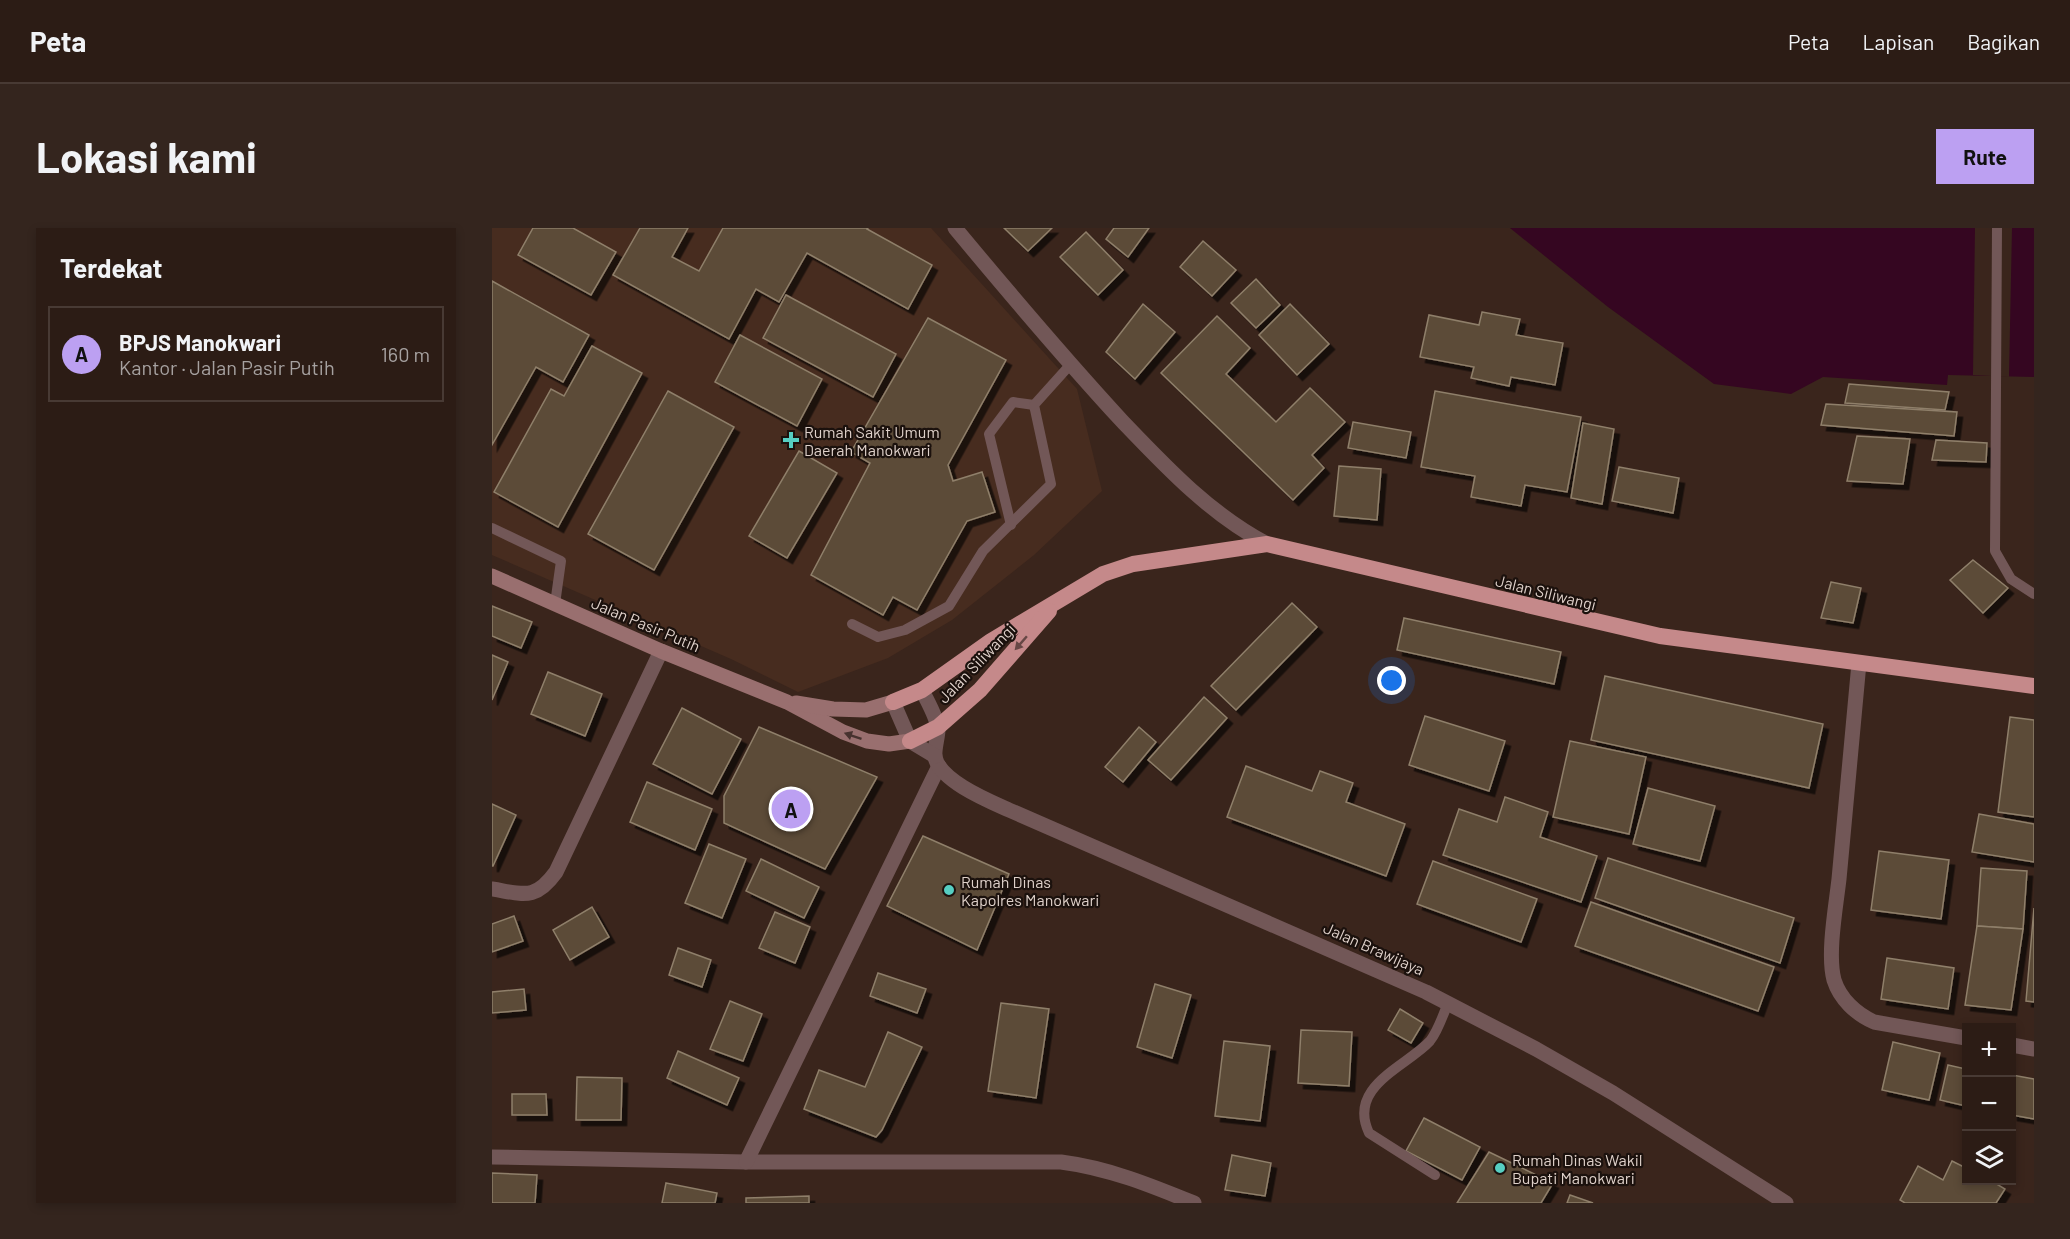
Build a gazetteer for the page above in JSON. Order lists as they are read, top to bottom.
{
  "streets": {
    "highway": ["Jalan Siliwangi"],
    "main road": ["Jalan Pasir Putih"],
    "street": ["Jalan Brawijaya"]
  },
  "crossings": [
    ["Jalan Siliwangi", "Jalan Pasir Putih"],
    ["Jalan Siliwangi", "Jalan Brawijaya"],
    ["Jalan Pasir Putih", "Jalan Brawijaya"]
  ],
  "places": {
    "health": ["Rumah Sakit Umum Daerah Manokwari"],
    "other": ["Rumah Dinas Kapolres Manokwari", "Rumah Dinas Wakil Bupati Manokwari"]
  },
  "page": {
    "header": "Peta",
    "nav": ["Peta", "Lapisan", "Bagikan"],
    "buttons": "Rute",
    "title": "Lokasi kami",
    "heading": "Terdekat",
    "list": [
      {
        "mark": "A",
        "name": "BPJS Manokwari",
        "note": "Kantor · Jalan Pasir Putih",
        "value": "160 m"
      }
    ],
    "pins": "A",
    "map_buttons": ["+", "−"]
  }
}
